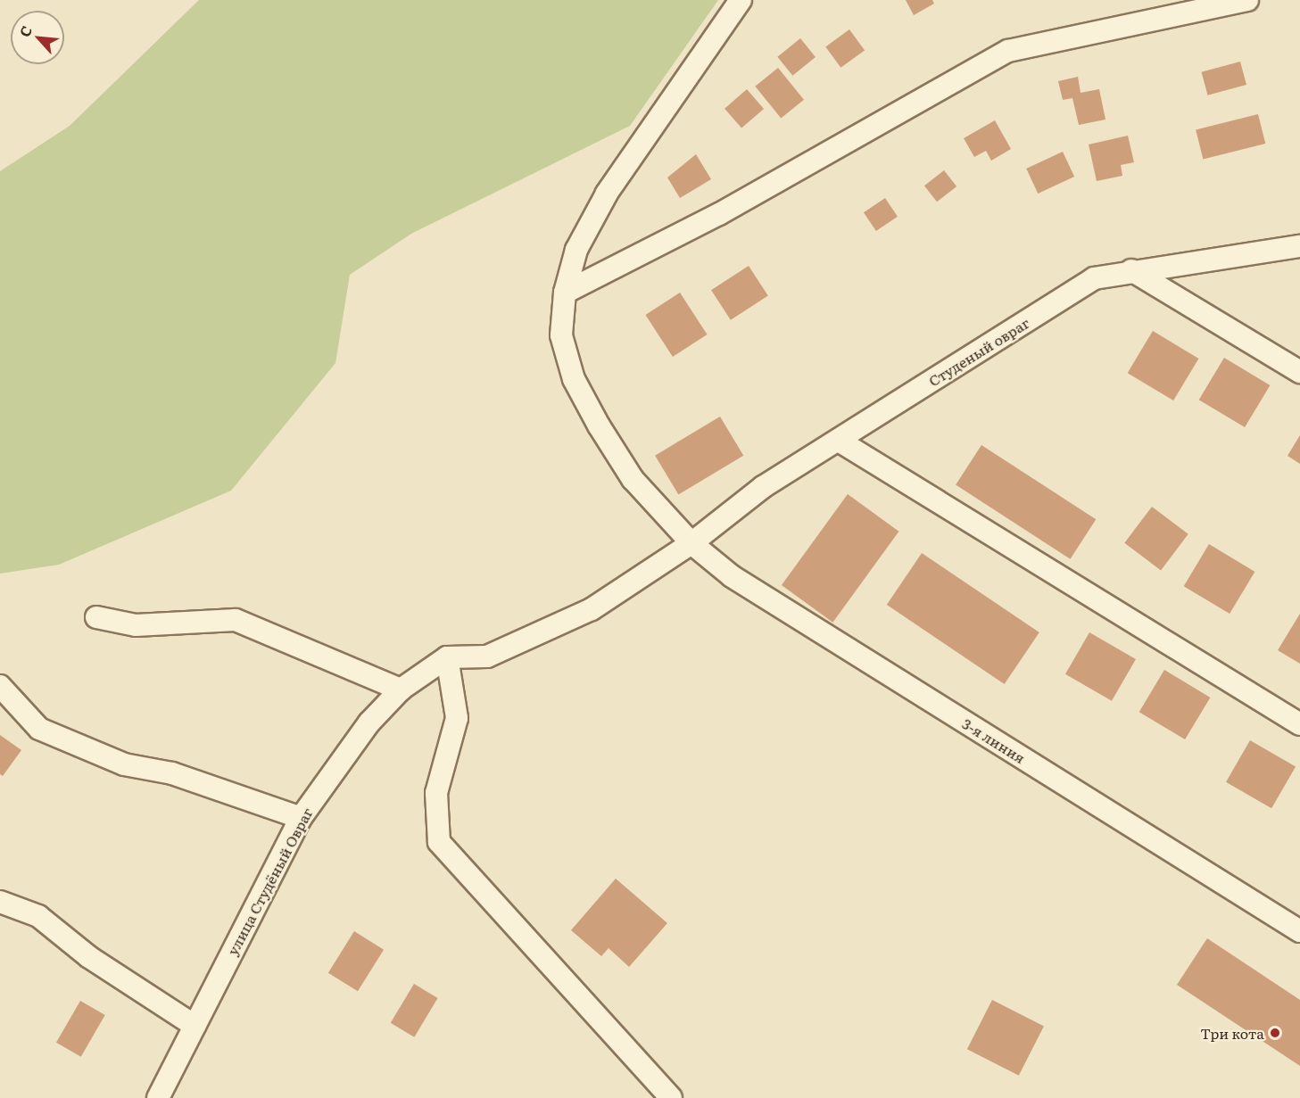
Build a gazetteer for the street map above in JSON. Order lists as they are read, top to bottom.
{
  "streets": {
    "street": ["Студеный овраг", "3-я линия", "улица Студёный Овраг"]
  },
  "crossings": [
    ["Студеный овраг", "3-я линия"]
  ],
  "places": ["Три кота"],
  "north": "top left"
}
